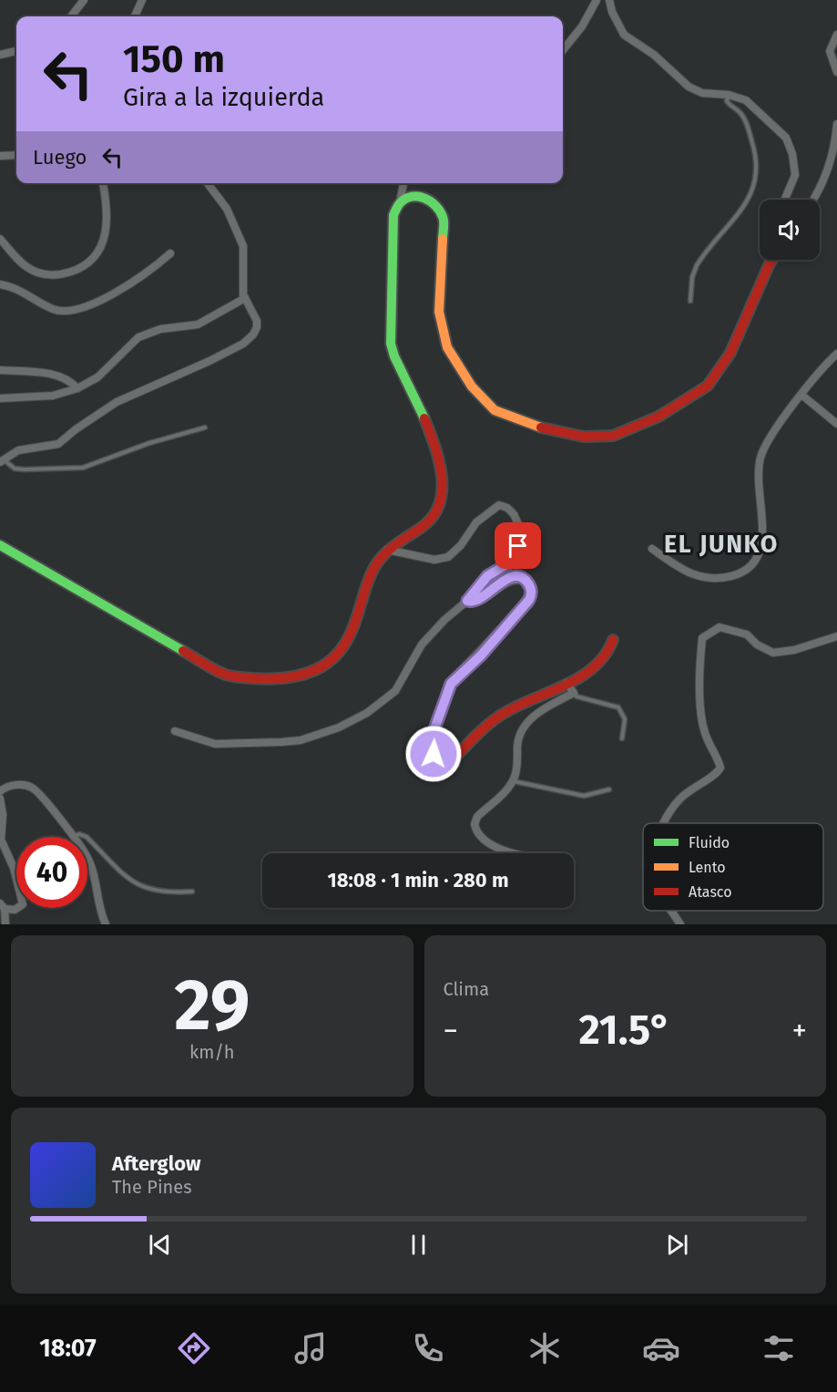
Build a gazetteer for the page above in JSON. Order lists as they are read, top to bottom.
{
  "districts": ["EL JUNKO"],
  "legend": ["Fluido", "Lento", "Atasco"],
  "page": {
    "turn": ["150 m", "Gira a la izquierda"],
    "then": "Luego",
    "limit": "40",
    "trip": "18:08 · 1 min · 280 m",
    "tile": [
      ["29", "km/h"],
      "Clima"
    ],
    "heat": ["−", "21.5°", "+"],
    "song": ["Afterglow", "The Pines"],
    "tabs": "18:07"
  }
}
